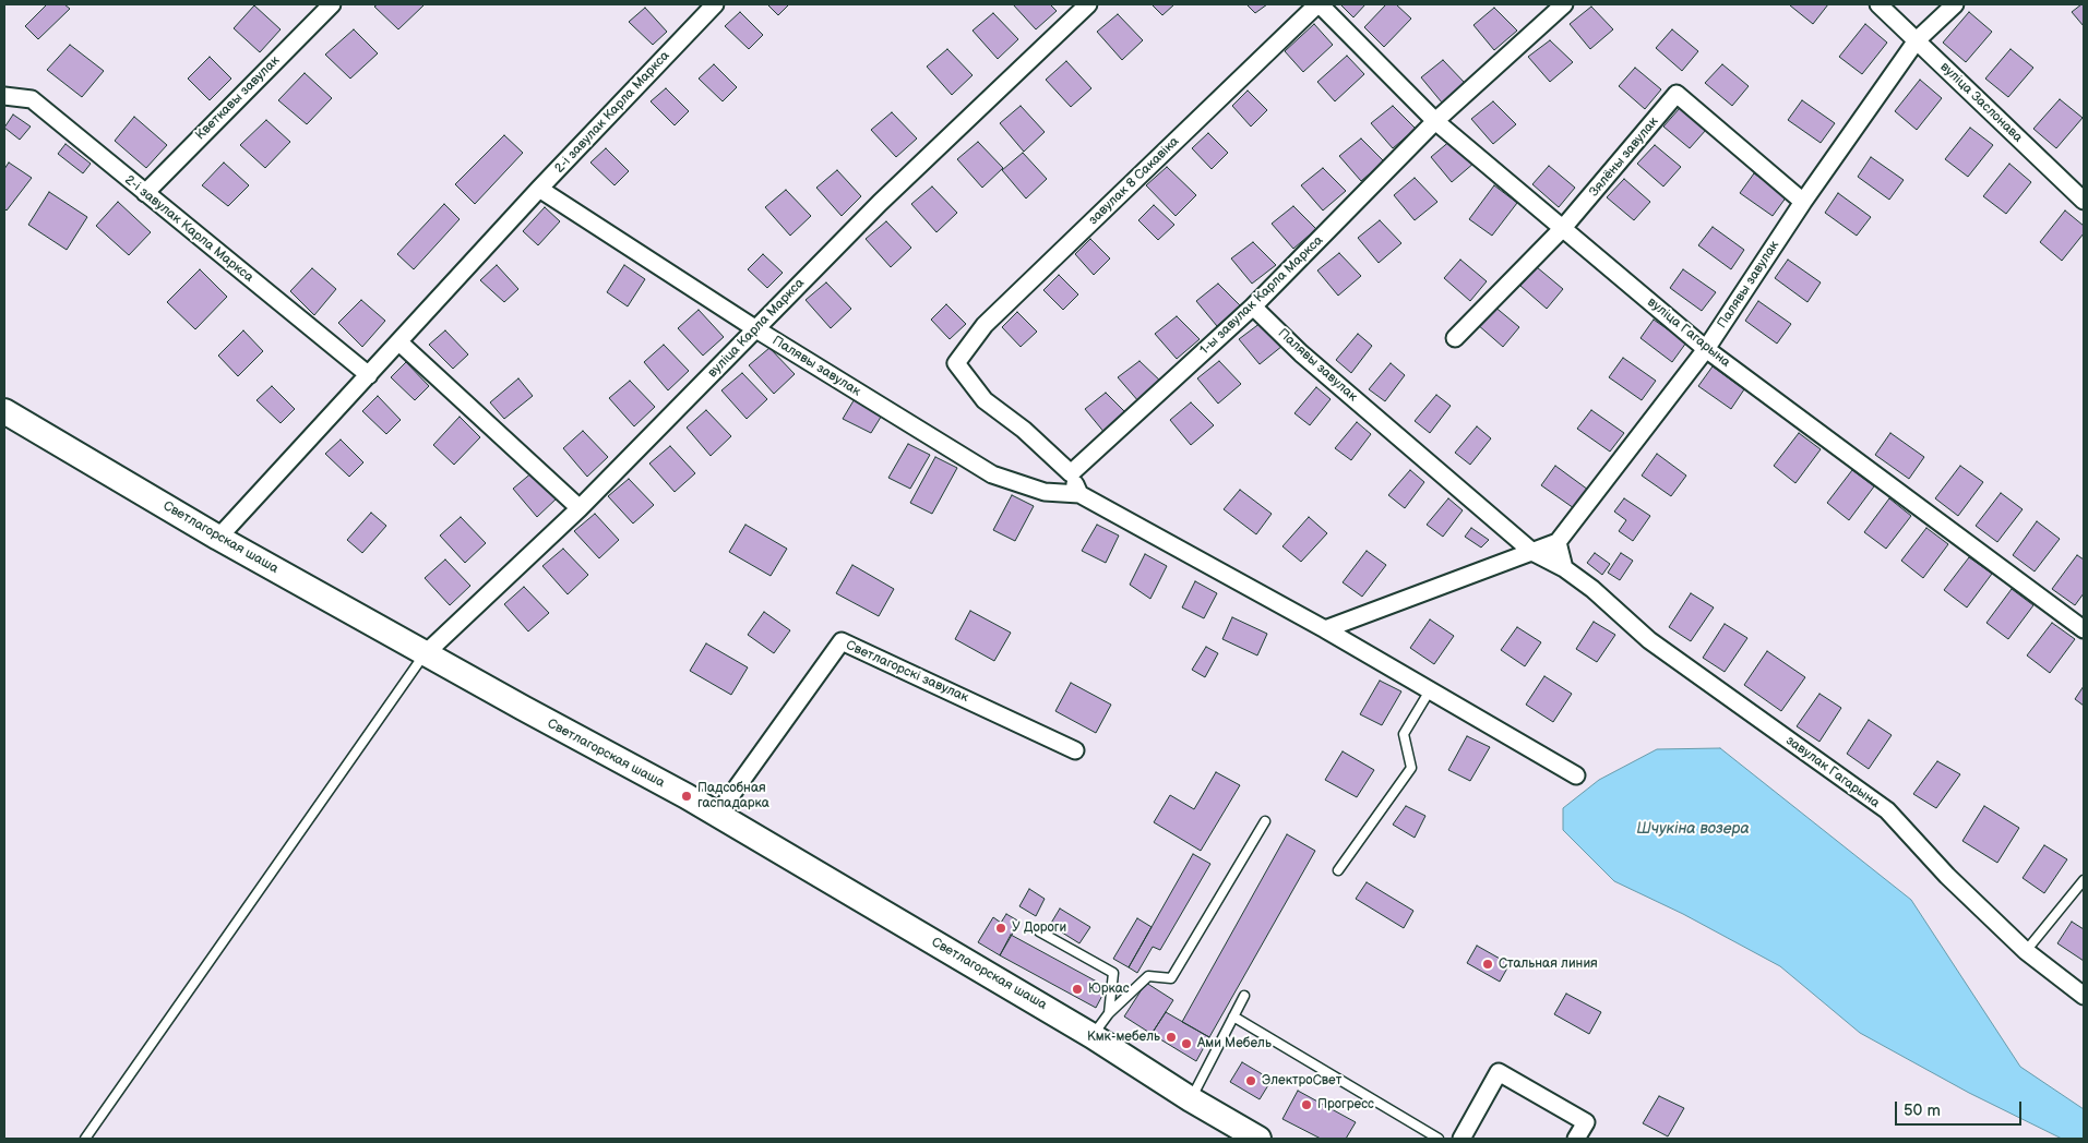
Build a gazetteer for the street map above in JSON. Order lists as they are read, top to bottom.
{
  "streets": {
    "main road": ["Светлагорская шаша"],
    "street": [
      "Кветкавы завулак",
      "вуліца Заслонава",
      "2-і завулак Карла Маркса",
      "Зялёны завулак",
      "завулак 8 Сакавіка",
      "Палявы завулак",
      "1-ы завулак Карла Маркса",
      "вуліца Карла Маркса",
      "вуліца Гагарына",
      "Светлагорскі завулак",
      "завулак Гагарына"
    ]
  },
  "crossings": [
    ["Кветкавы завулак", "2-і завулак Карла Маркса"],
    ["вуліца Заслонава", "Палявы завулак"],
    ["2-і завулак Карла Маркса", "Палявы завулак"],
    ["2-і завулак Карла Маркса", "Светлагорская шаша"],
    ["Зялёны завулак", "Палявы завулак"],
    ["Зялёны завулак", "вуліца Гагарына"],
    ["завулак 8 Сакавіка", "1-ы завулак Карла Маркса"],
    ["завулак 8 Сакавіка", "вуліца Гагарына"],
    ["Палявы завулак", "1-ы завулак Карла Маркса"],
    ["Палявы завулак", "вуліца Карла Маркса"],
    ["Палявы завулак", "вуліца Гагарына"],
    ["Палявы завулак", "завулак Гагарына"],
    ["1-ы завулак Карла Маркса", "вуліца Гагарына"],
    ["вуліца Карла Маркса", "Светлагорская шаша"],
    ["Светлагорская шаша", "Светлагорскі завулак"]
  ],
  "water": ["Шчукіна возера"],
  "places": [
    "Падсобная гаспадарка",
    "У Дороги",
    "Стальная линия",
    "Юркас",
    "Кмк-мебель",
    "Ами Мебель",
    "ЭлектроСвет",
    "Прогресс"
  ],
  "scale_bar": "50 m"
}
